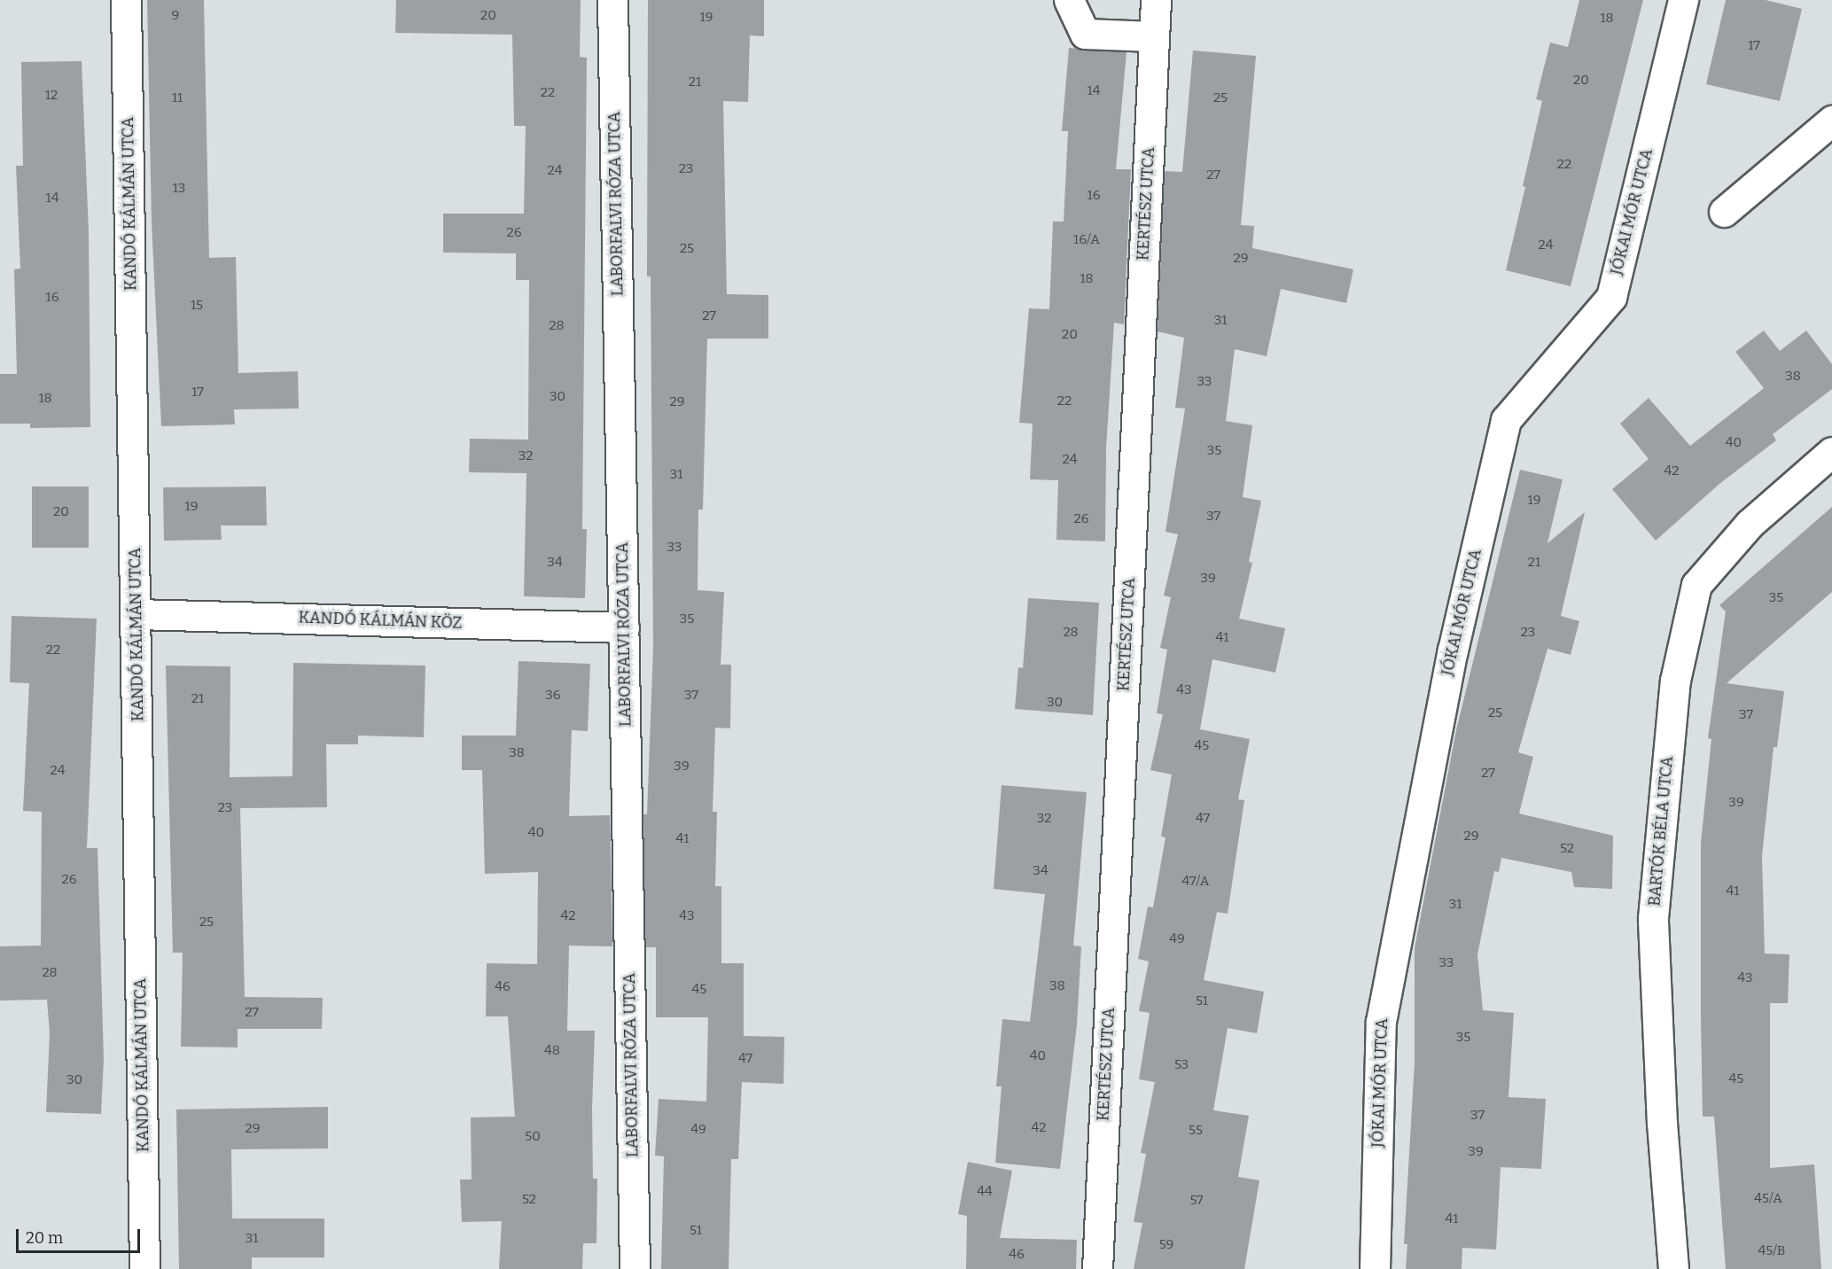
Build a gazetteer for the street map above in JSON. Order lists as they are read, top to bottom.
{
  "streets": {
    "street": [
      "KANDÓ KÁLMÁN UTCA",
      "LABORFALVI RÓZA UTCA",
      "KERTÉSZ UTCA",
      "JÓKAI MÓR UTCA",
      "KANDÓ KÁLMÁN KÖZ",
      "BARTÓK BÉLA UTCA"
    ]
  },
  "crossings": [
    ["KANDÓ KÁLMÁN UTCA", "KANDÓ KÁLMÁN KÖZ"],
    ["LABORFALVI RÓZA UTCA", "KANDÓ KÁLMÁN KÖZ"]
  ],
  "house_numbers": [
    "9",
    "20",
    "19",
    "18",
    "17",
    "20",
    "21",
    "14",
    "22",
    "12",
    "11",
    "25",
    "22",
    "23",
    "24",
    "27",
    "13",
    "16",
    "14",
    "26",
    "16/A",
    "24",
    "25",
    "29",
    "18",
    "16",
    "15",
    "27",
    "31",
    "28",
    "20",
    "38",
    "33",
    "17",
    "30",
    "18",
    "22",
    "29",
    "40",
    "35",
    "32",
    "24",
    "42",
    "31",
    "19",
    "19",
    "20",
    "37",
    "26",
    "33",
    "34",
    "21",
    "39",
    "35",
    "35",
    "28",
    "23",
    "41",
    "22",
    "43",
    "36",
    "37",
    "21",
    "30",
    "25",
    "37",
    "45",
    "38",
    "39",
    "24",
    "27",
    "39",
    "23",
    "32",
    "47",
    "40",
    "29",
    "41",
    "52",
    "34",
    "26",
    "47/A",
    "41",
    "31",
    "42",
    "43",
    "25",
    "49",
    "33",
    "28",
    "43",
    "38",
    "46",
    "45",
    "51",
    "27",
    "35",
    "48",
    "40",
    "47",
    "53",
    "45",
    "30",
    "37",
    "42",
    "29",
    "49",
    "55",
    "50",
    "39",
    "44",
    "45/A",
    "52",
    "57",
    "41",
    "51",
    "31",
    "59",
    "45/B",
    "46"
  ],
  "scale_bar": "20 m"
}
